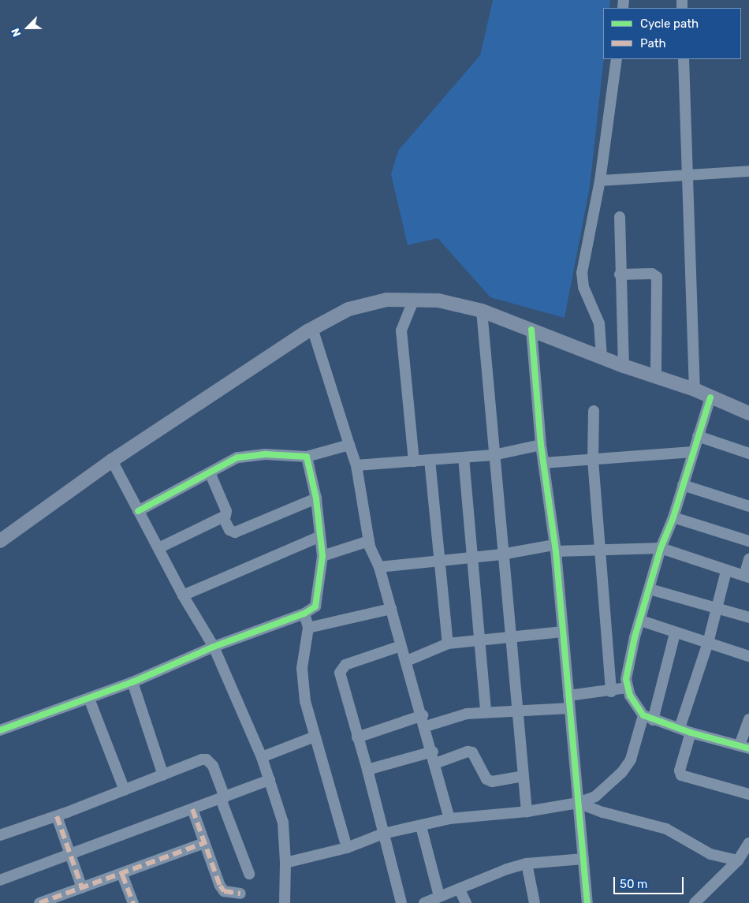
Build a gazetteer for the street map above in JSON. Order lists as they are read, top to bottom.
{
  "legend": ["Cycle path", "Path"],
  "scale_bar": "50 m",
  "north": "bottom left"
}
